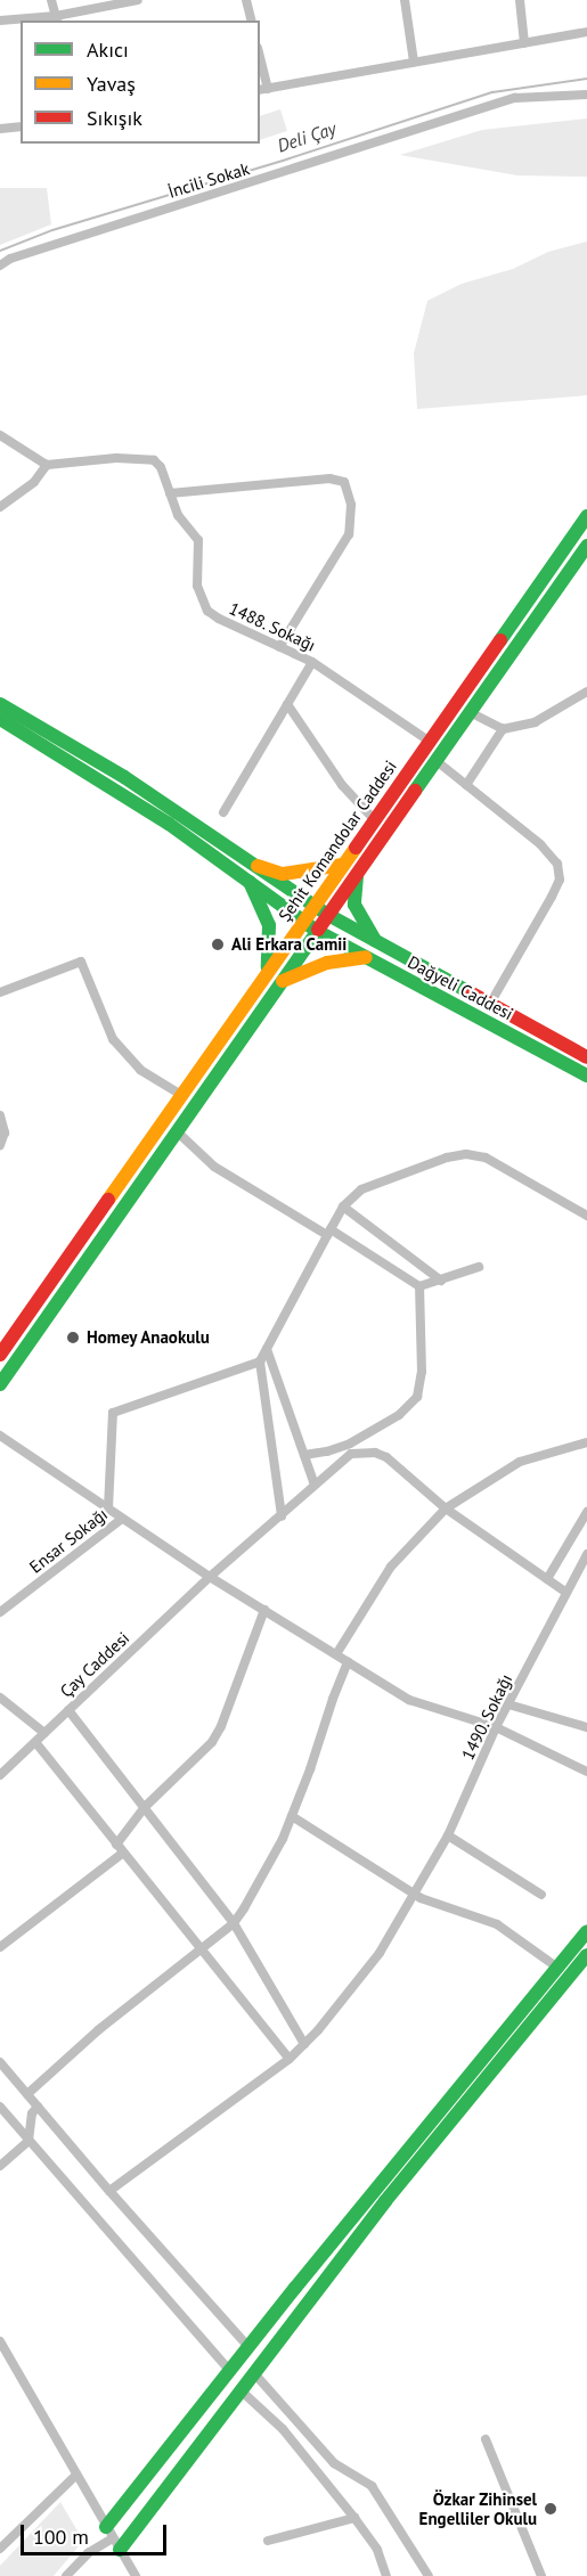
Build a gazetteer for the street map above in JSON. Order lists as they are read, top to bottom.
{
  "streets": {
    "street": [
      "İncili Sokak",
      "1488. Sokağı",
      "Şehit Komandolar Caddesi",
      "Dağyeli Caddesi",
      "Ensar Sokağı",
      "Çay Caddesi",
      "1490. Sokağı"
    ]
  },
  "crossings": [
    ["1488. Sokağı", "Şehit Komandolar Caddesi"],
    ["Şehit Komandolar Caddesi", "Dağyeli Caddesi"],
    ["Çay Caddesi", "1490. Sokağı"]
  ],
  "water": ["Deli Çay"],
  "places": ["Ali Erkara Camii", "Homey Anaokulu", "Özkar Zihinsel Engelliler Okulu"],
  "legend": ["Akıcı", "Yavaş", "Sıkışık"],
  "scale_bar": "100 m"
}
